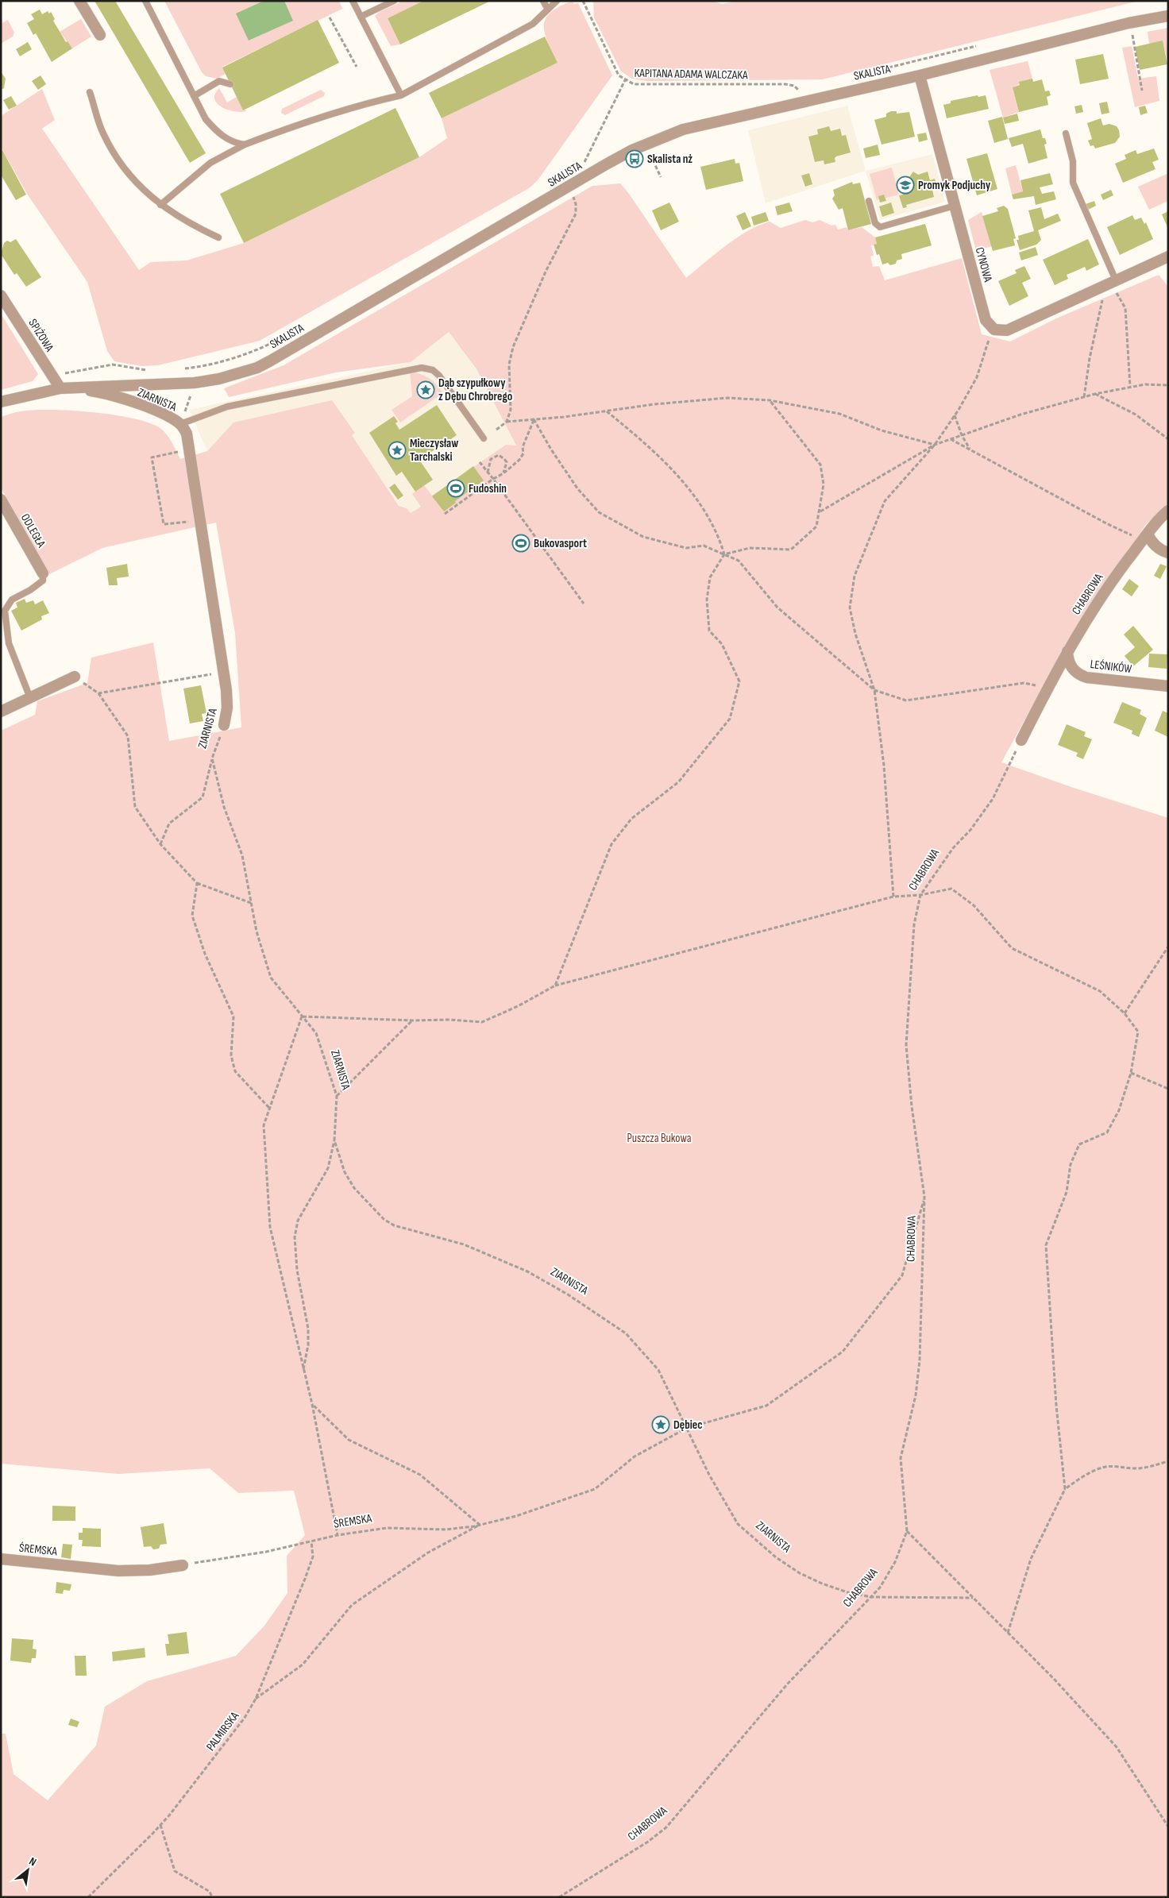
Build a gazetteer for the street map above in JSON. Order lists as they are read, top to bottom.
{
  "streets": {
    "street": [
      "SKALISTA",
      "CYNOWA",
      "SPIŻOWA",
      "ZIARNISTA",
      "ODLEGŁA",
      "CHABROWA",
      "LEŚNIKÓW",
      "ŚREMSKA"
    ],
    "path": ["KAPITANA ADAMA WALCZAKA", "PALMIRSKA"]
  },
  "crossings": [
    ["SKALISTA", "CYNOWA"],
    ["SKALISTA", "SPIŻOWA"],
    ["SKALISTA", "ZIARNISTA"],
    ["SPIŻOWA", "ZIARNISTA"],
    ["ZIARNISTA", "CHABROWA"],
    ["ZIARNISTA", "ŚREMSKA"],
    ["CHABROWA", "LEŚNIKÓW"],
    ["CHABROWA", "ŚREMSKA"],
    ["ŚREMSKA", "PALMIRSKA"]
  ],
  "parks": ["Puszcza Bukowa"],
  "places": {
    "bus stop": ["Skalista nż"],
    "school or university": ["Promyk Podjuchy"],
    "place": ["Dąb szypułkowy z Dębu Chrobrego", "Mieczysław Tarchalski", "Dębiec"],
    "sports": ["Fudoshin", "Bukovasport"]
  },
  "north": "top right"
}
